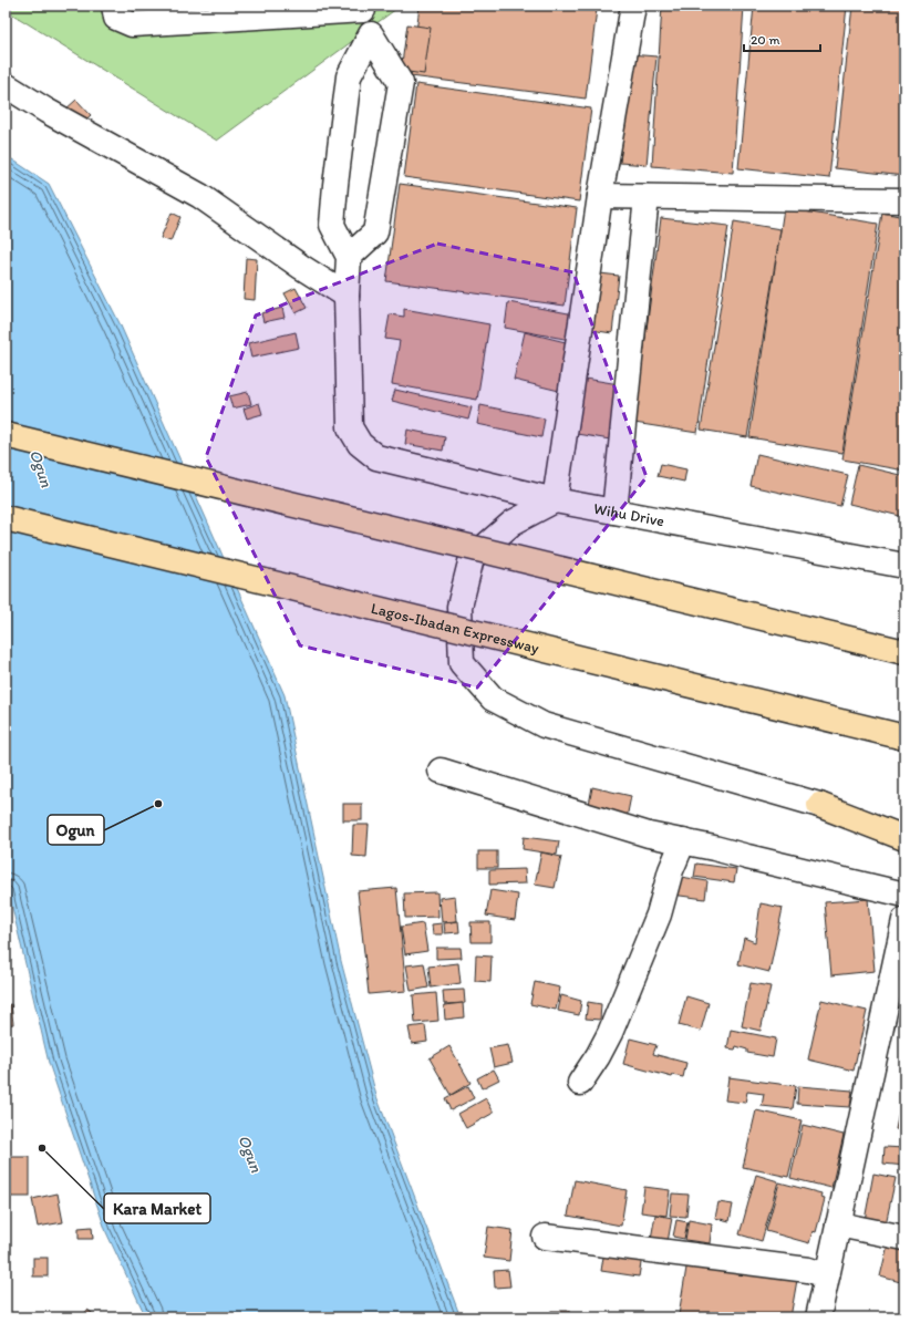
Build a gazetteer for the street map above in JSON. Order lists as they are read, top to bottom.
{
  "streets": {
    "main road": ["Lagos-Ibadan Expressway"],
    "street": ["Wihu Drive"]
  },
  "water": ["Ogun"],
  "places": ["Ogun", "Kara Market"],
  "scale_bar": "20 m"
}
